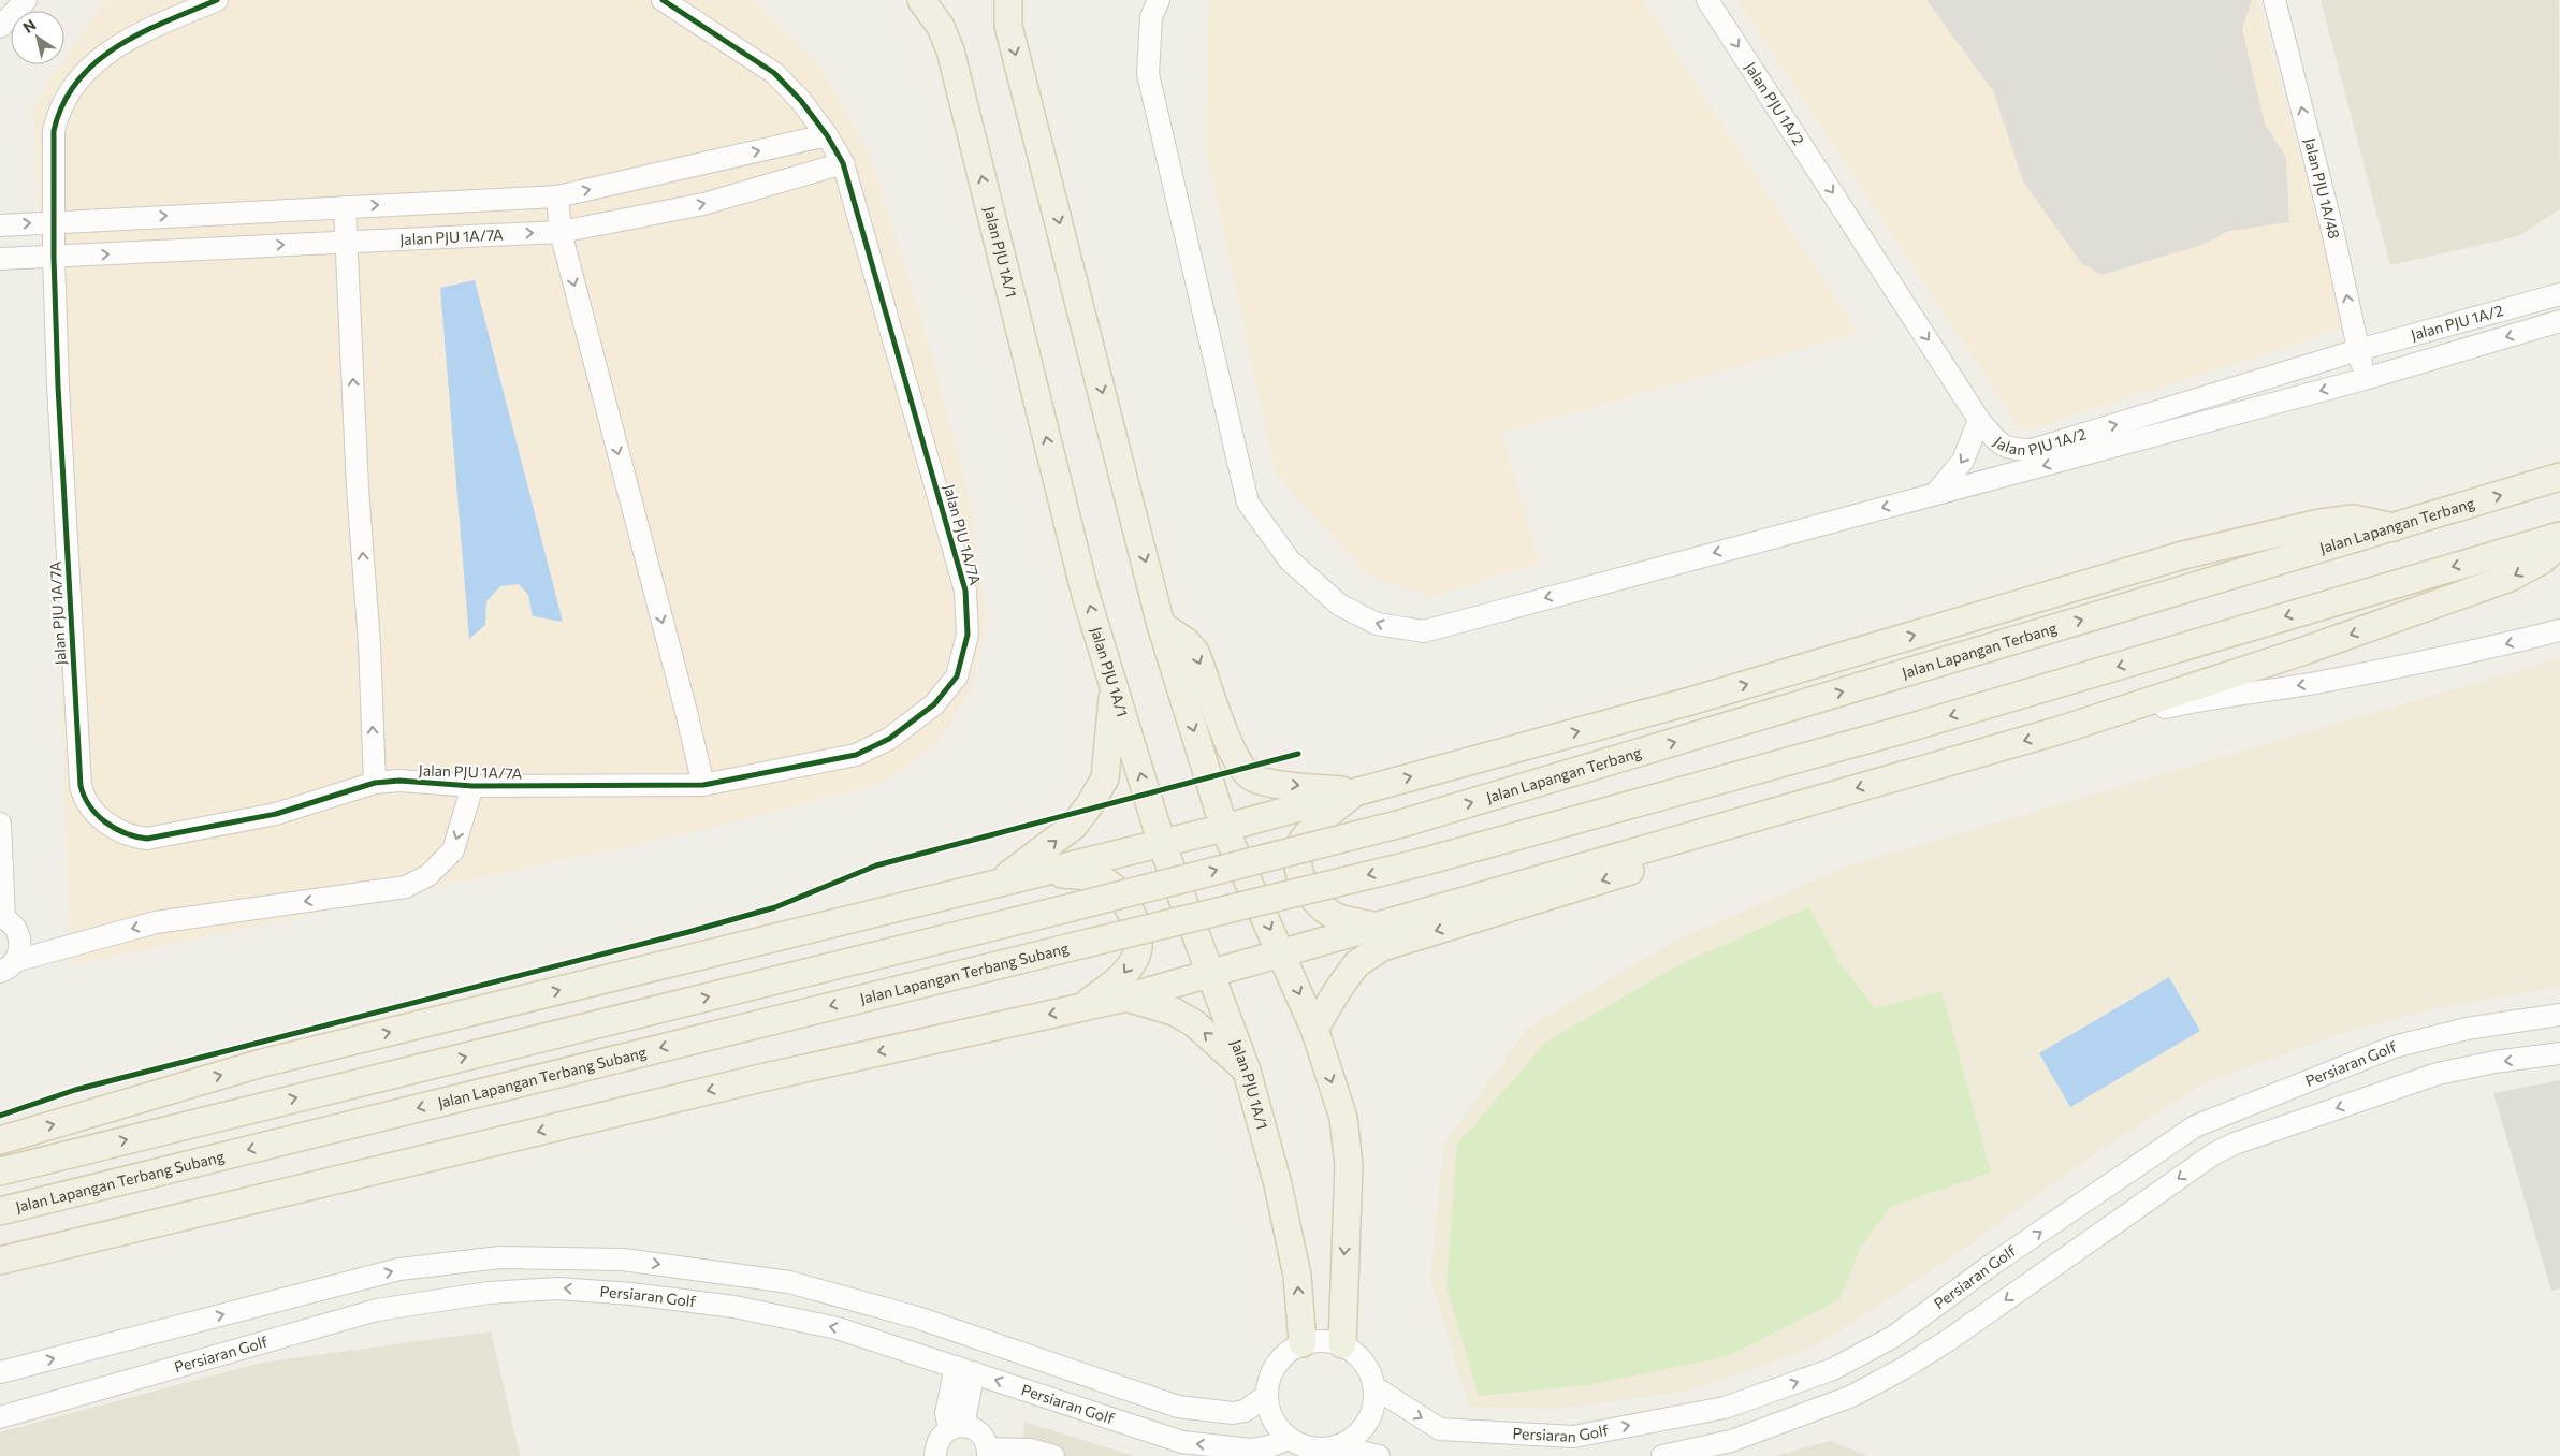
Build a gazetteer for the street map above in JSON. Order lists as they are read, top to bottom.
{
  "streets": {
    "main road": ["Jalan PJU 1A/1", "Jalan Lapangan Terbang", "Jalan Lapangan Terbang Subang"],
    "street": [
      "Jalan PJU 1A/2",
      "Jalan PJU 1A/48",
      "Jalan PJU 1A/7A",
      "Persiaran Golf"
    ]
  },
  "crossings": [
    ["Jalan PJU 1A/2", "Jalan PJU 1A/48"],
    ["Jalan PJU 1A/1", "Persiaran Golf"]
  ],
  "one_way": ["Jalan PJU 1A/48"],
  "north": "top left"
}
